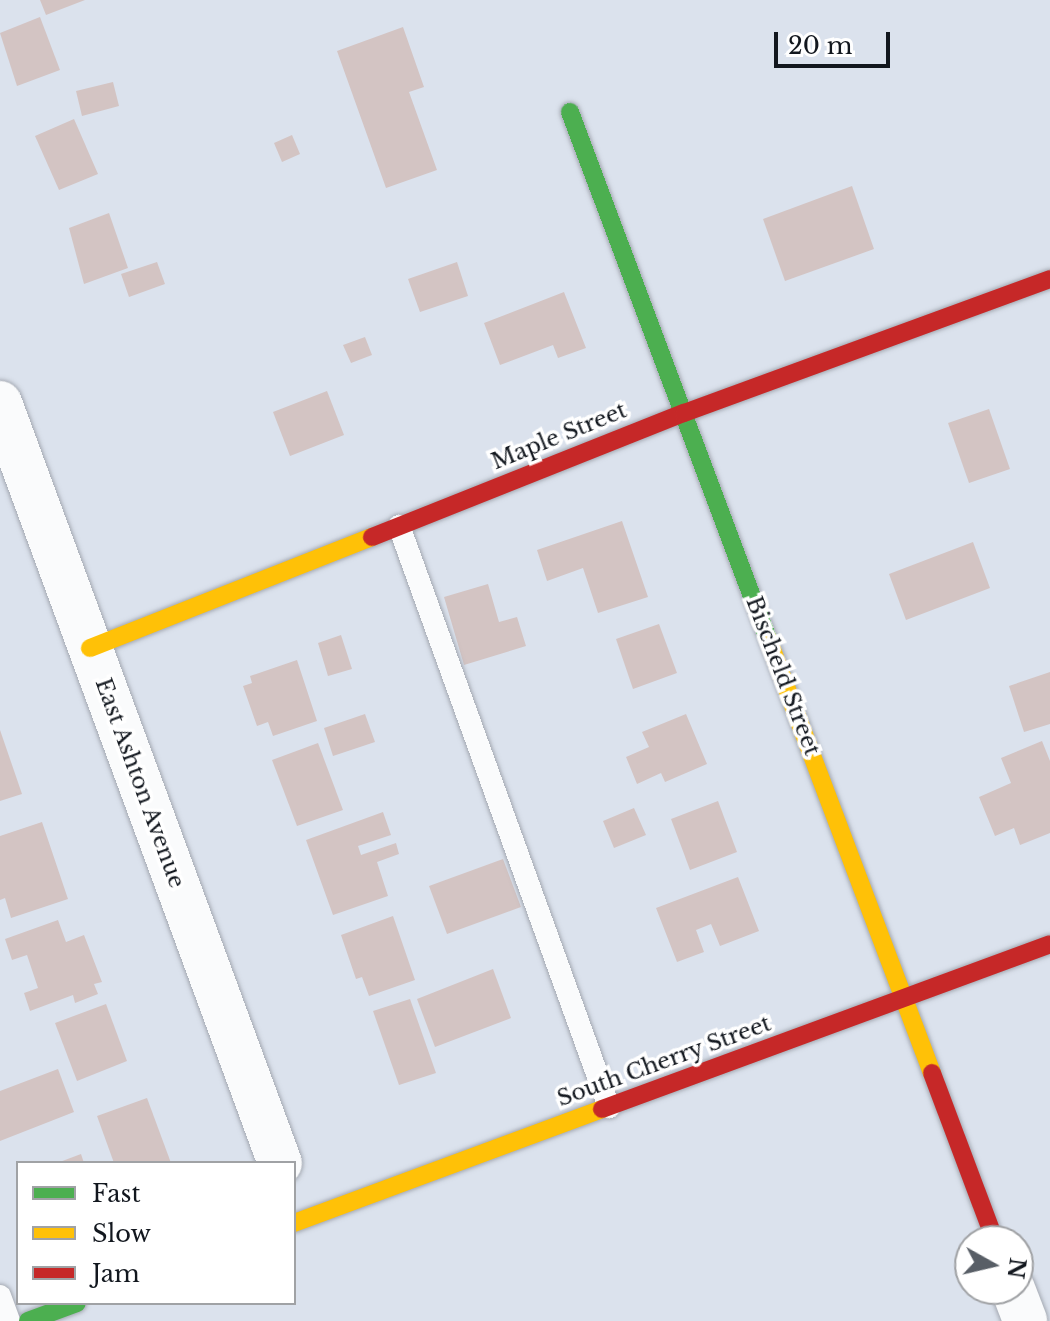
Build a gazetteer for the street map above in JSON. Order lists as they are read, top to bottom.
{
  "streets": {
    "street": [
      "Maple Street",
      "Bischeld Street",
      "East Ashton Avenue",
      "South Cherry Street"
    ]
  },
  "crossings": [
    ["Maple Street", "Bischeld Street"],
    ["Maple Street", "East Ashton Avenue"],
    ["Bischeld Street", "South Cherry Street"]
  ],
  "legend": ["Fast", "Slow", "Jam"],
  "scale_bar": "20 m",
  "north": "right"
}
